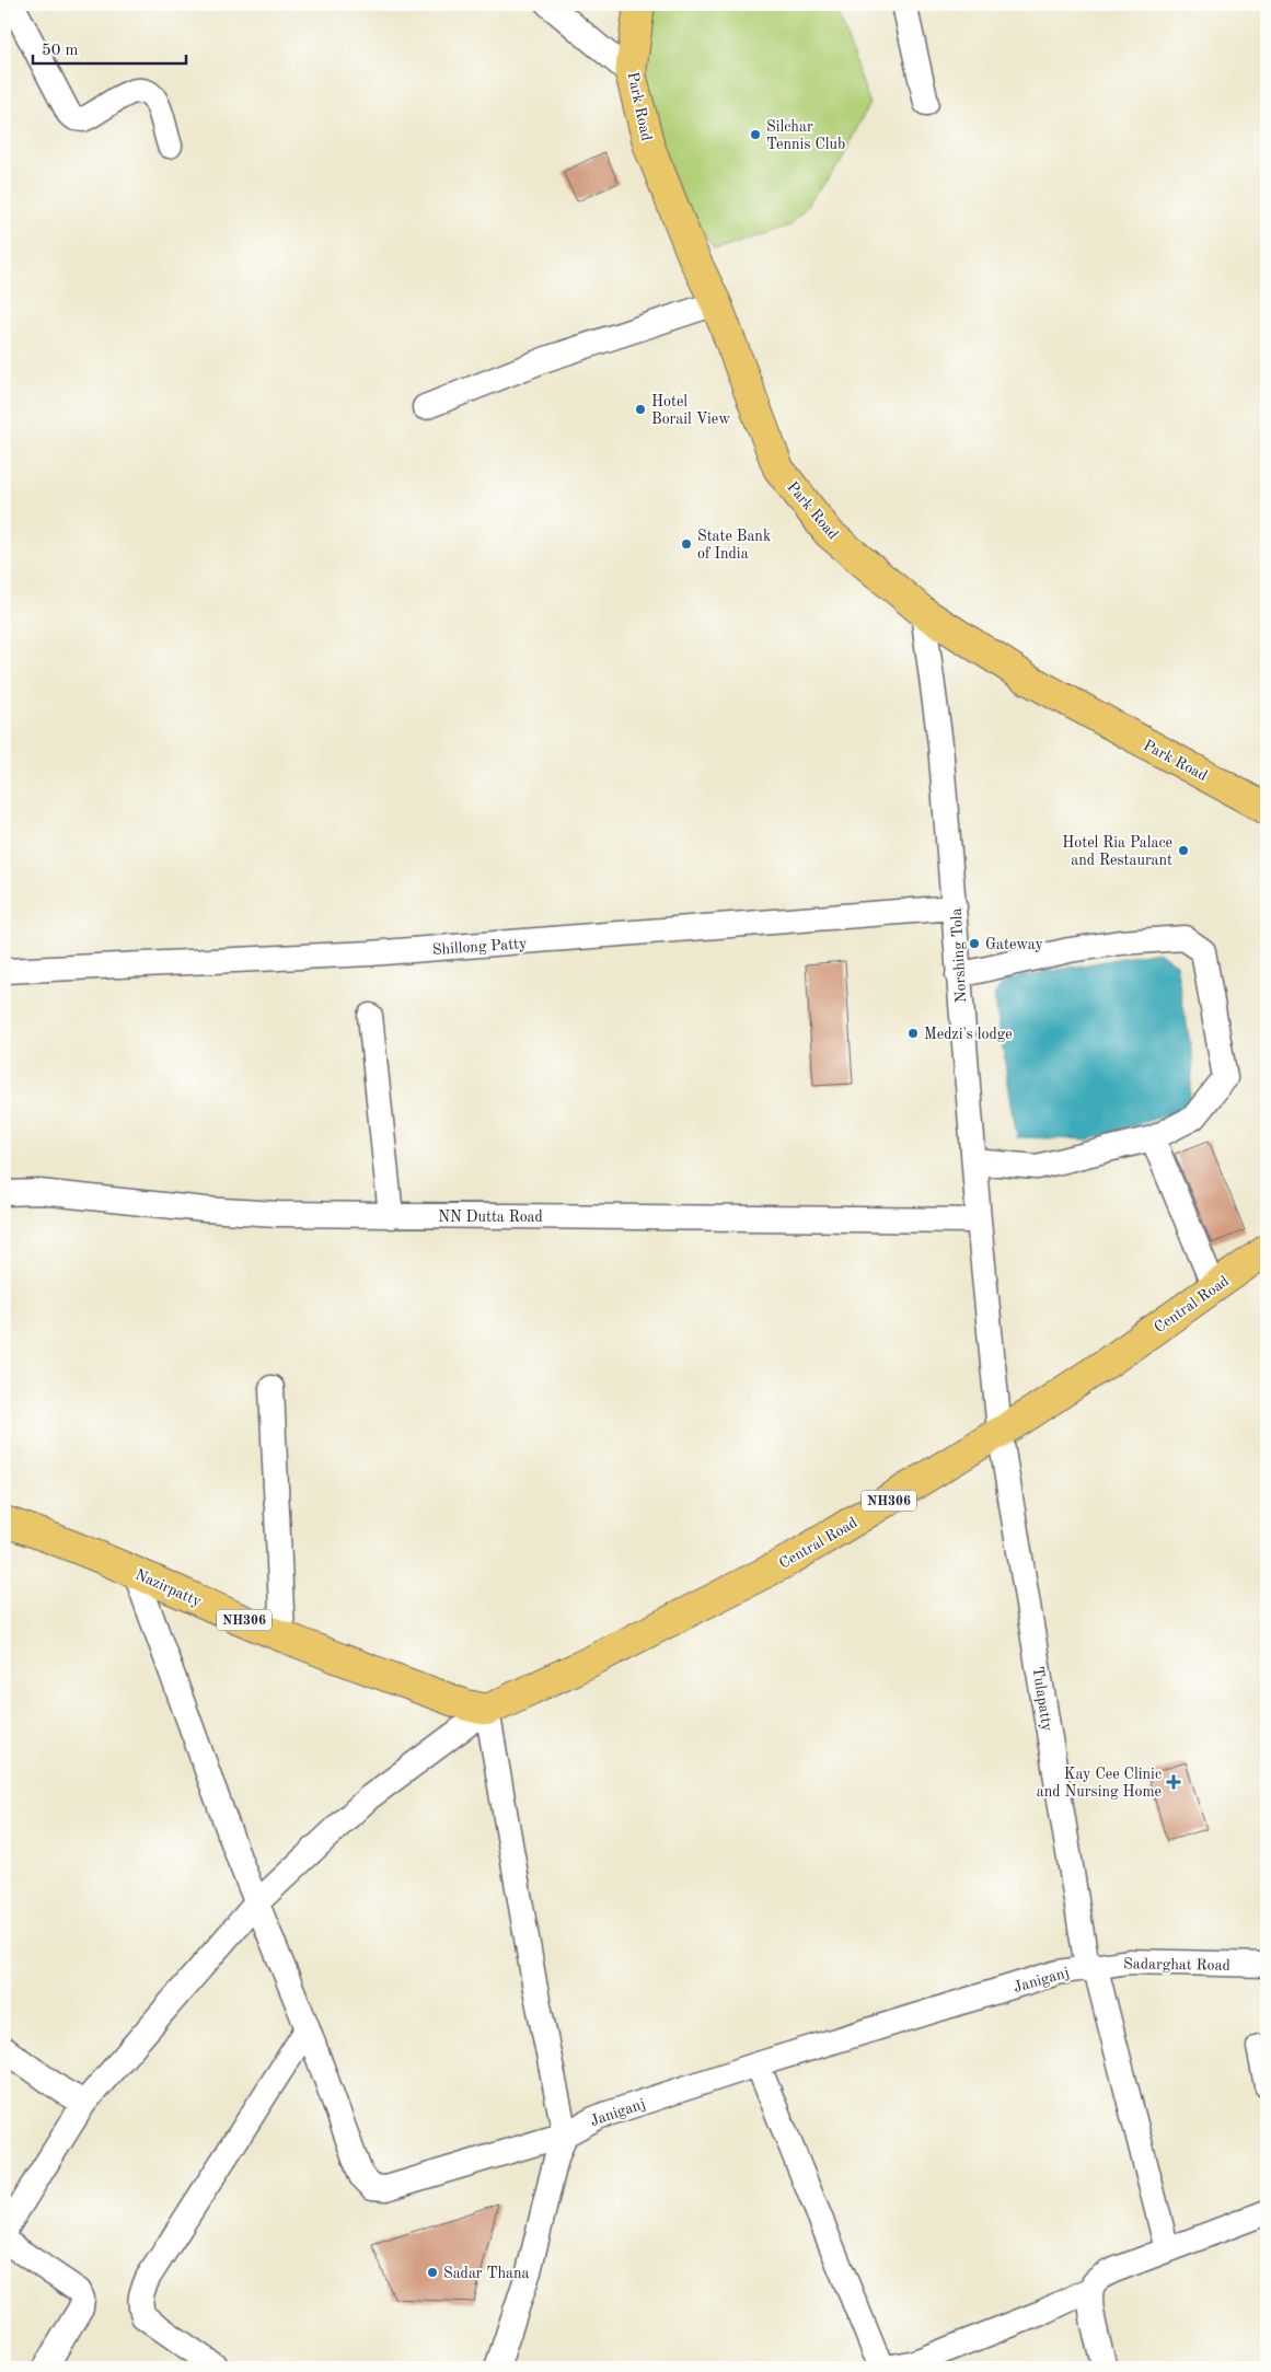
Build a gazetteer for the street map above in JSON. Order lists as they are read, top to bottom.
{
  "streets": {
    "main road": [
      "Park Road",
      "Central Road",
      "NH306",
      "Nazirpatty"
    ],
    "street": [
      "Shillong Patty",
      "Norshing Tola",
      "NN Dutta Road",
      "Tulapatty",
      "Sadarghat Road",
      "Janiganj"
    ]
  },
  "crossings": [
    ["Park Road", "Norshing Tola"],
    ["Shillong Patty", "Norshing Tola"],
    ["Norshing Tola", "NN Dutta Road"],
    ["Norshing Tola", "Central Road"],
    ["Norshing Tola", "Tulapatty"],
    ["Central Road", "Nazirpatty"],
    ["Central Road", "Tulapatty"],
    ["Nazirpatty", "Janiganj"],
    ["Tulapatty", "Sadarghat Road"],
    ["Tulapatty", "Janiganj"],
    ["Sadarghat Road", "Janiganj"]
  ],
  "places": {
    "other": [
      "Silchar Tennis Club",
      "Hotel Borail View",
      "State Bank of India",
      "Hotel Ria Palace and Restaurant",
      "Gateway",
      "Medzi's lodge",
      "Sadar Thana"
    ],
    "health": ["Kay Cee Clinic and Nursing Home"]
  },
  "scale_bar": "50 m"
}
